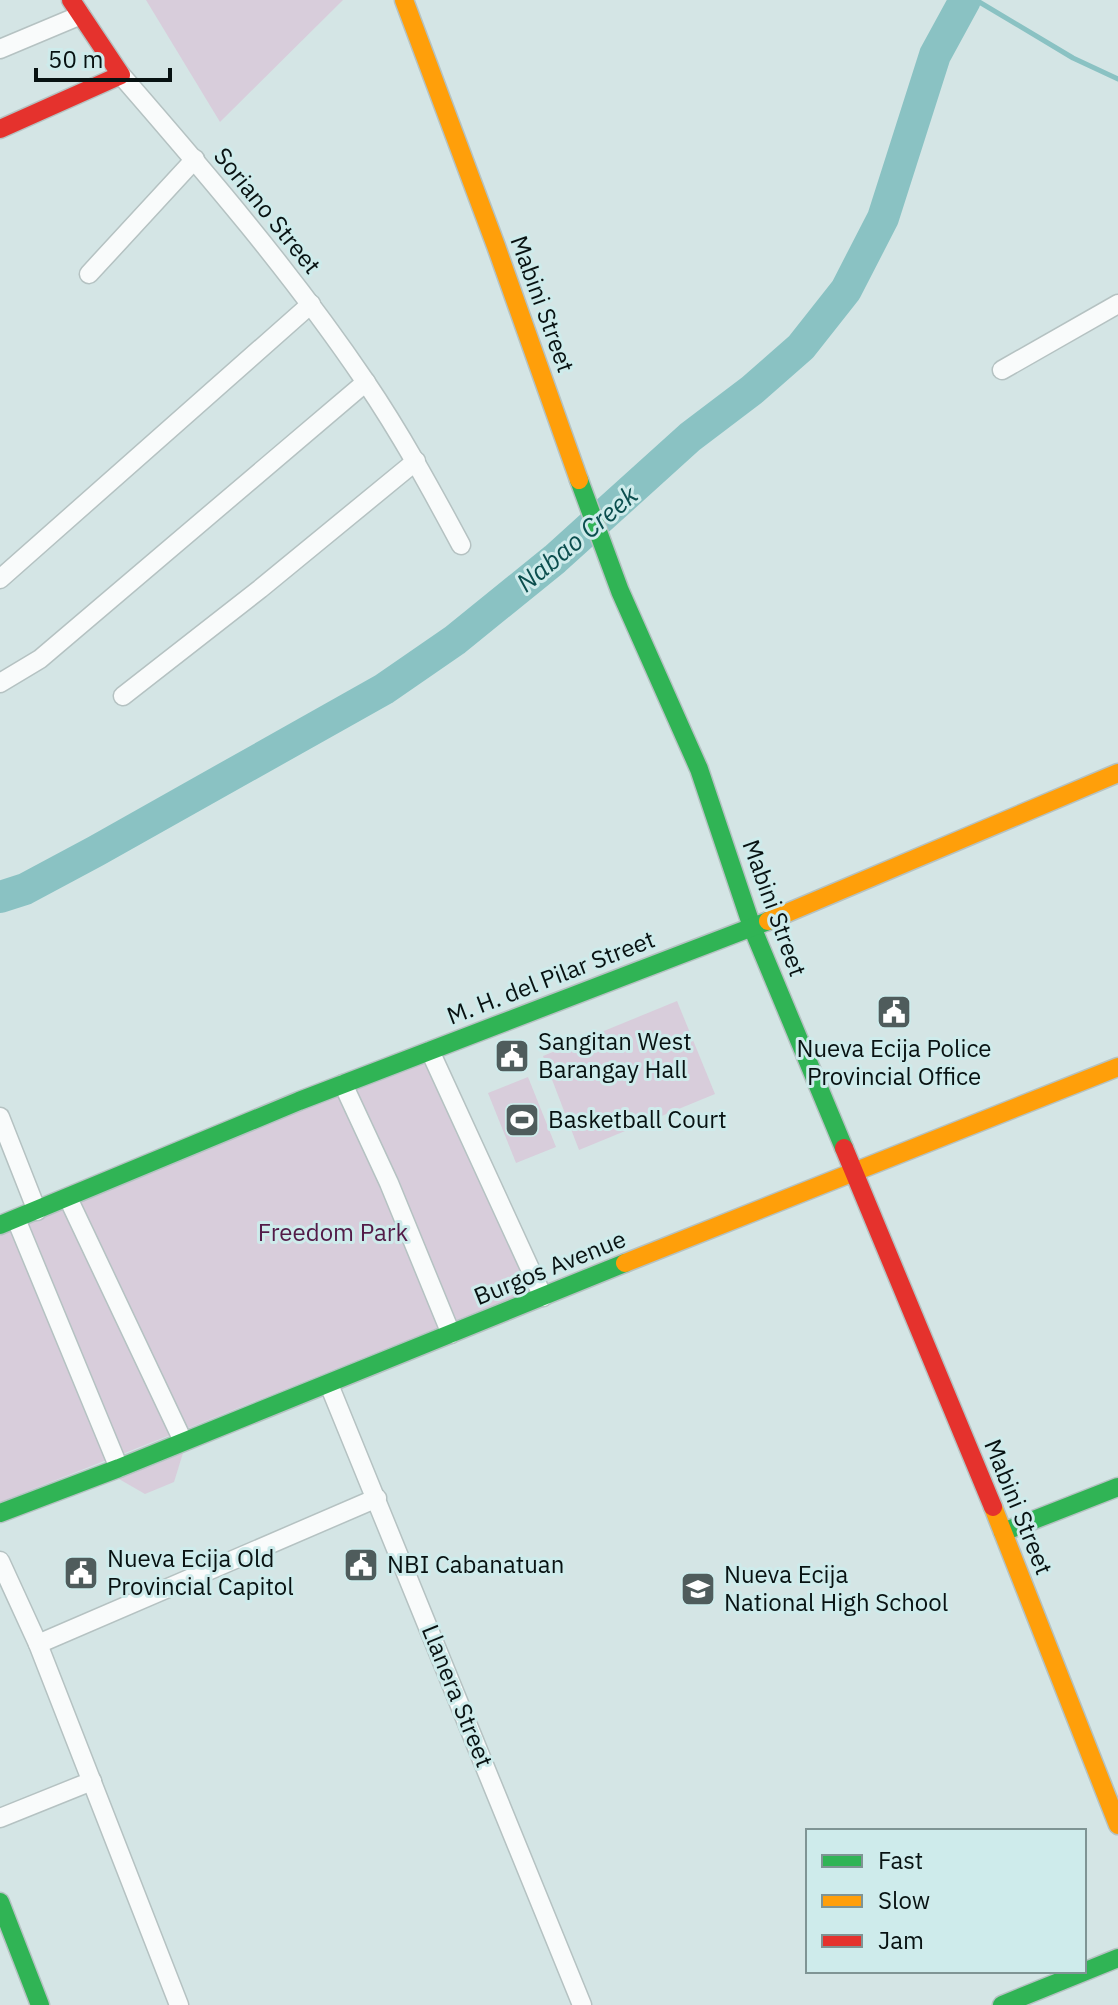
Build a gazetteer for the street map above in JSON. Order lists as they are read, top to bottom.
{
  "streets": {
    "main road": [
      "Soriano Street",
      "Mabini Street",
      "M. H. del Pilar Street",
      "Burgos Avenue"
    ],
    "street": ["Llanera Street"]
  },
  "crossings": [
    ["Mabini Street", "M. H. del Pilar Street"],
    ["Mabini Street", "Burgos Avenue"]
  ],
  "water": ["Nabao Creek"],
  "parks": ["Freedom Park"],
  "places": {
    "public building": [
      "Nueva Ecija Police Provincial Office",
      "Sangitan West Barangay Hall",
      "NBI Cabanatuan",
      "Nueva Ecija Old Provincial Capitol"
    ],
    "sports": ["Basketball Court"],
    "school or university": ["Nueva Ecija National High School"]
  },
  "legend": ["Fast", "Slow", "Jam"],
  "scale_bar": "50 m"
}
